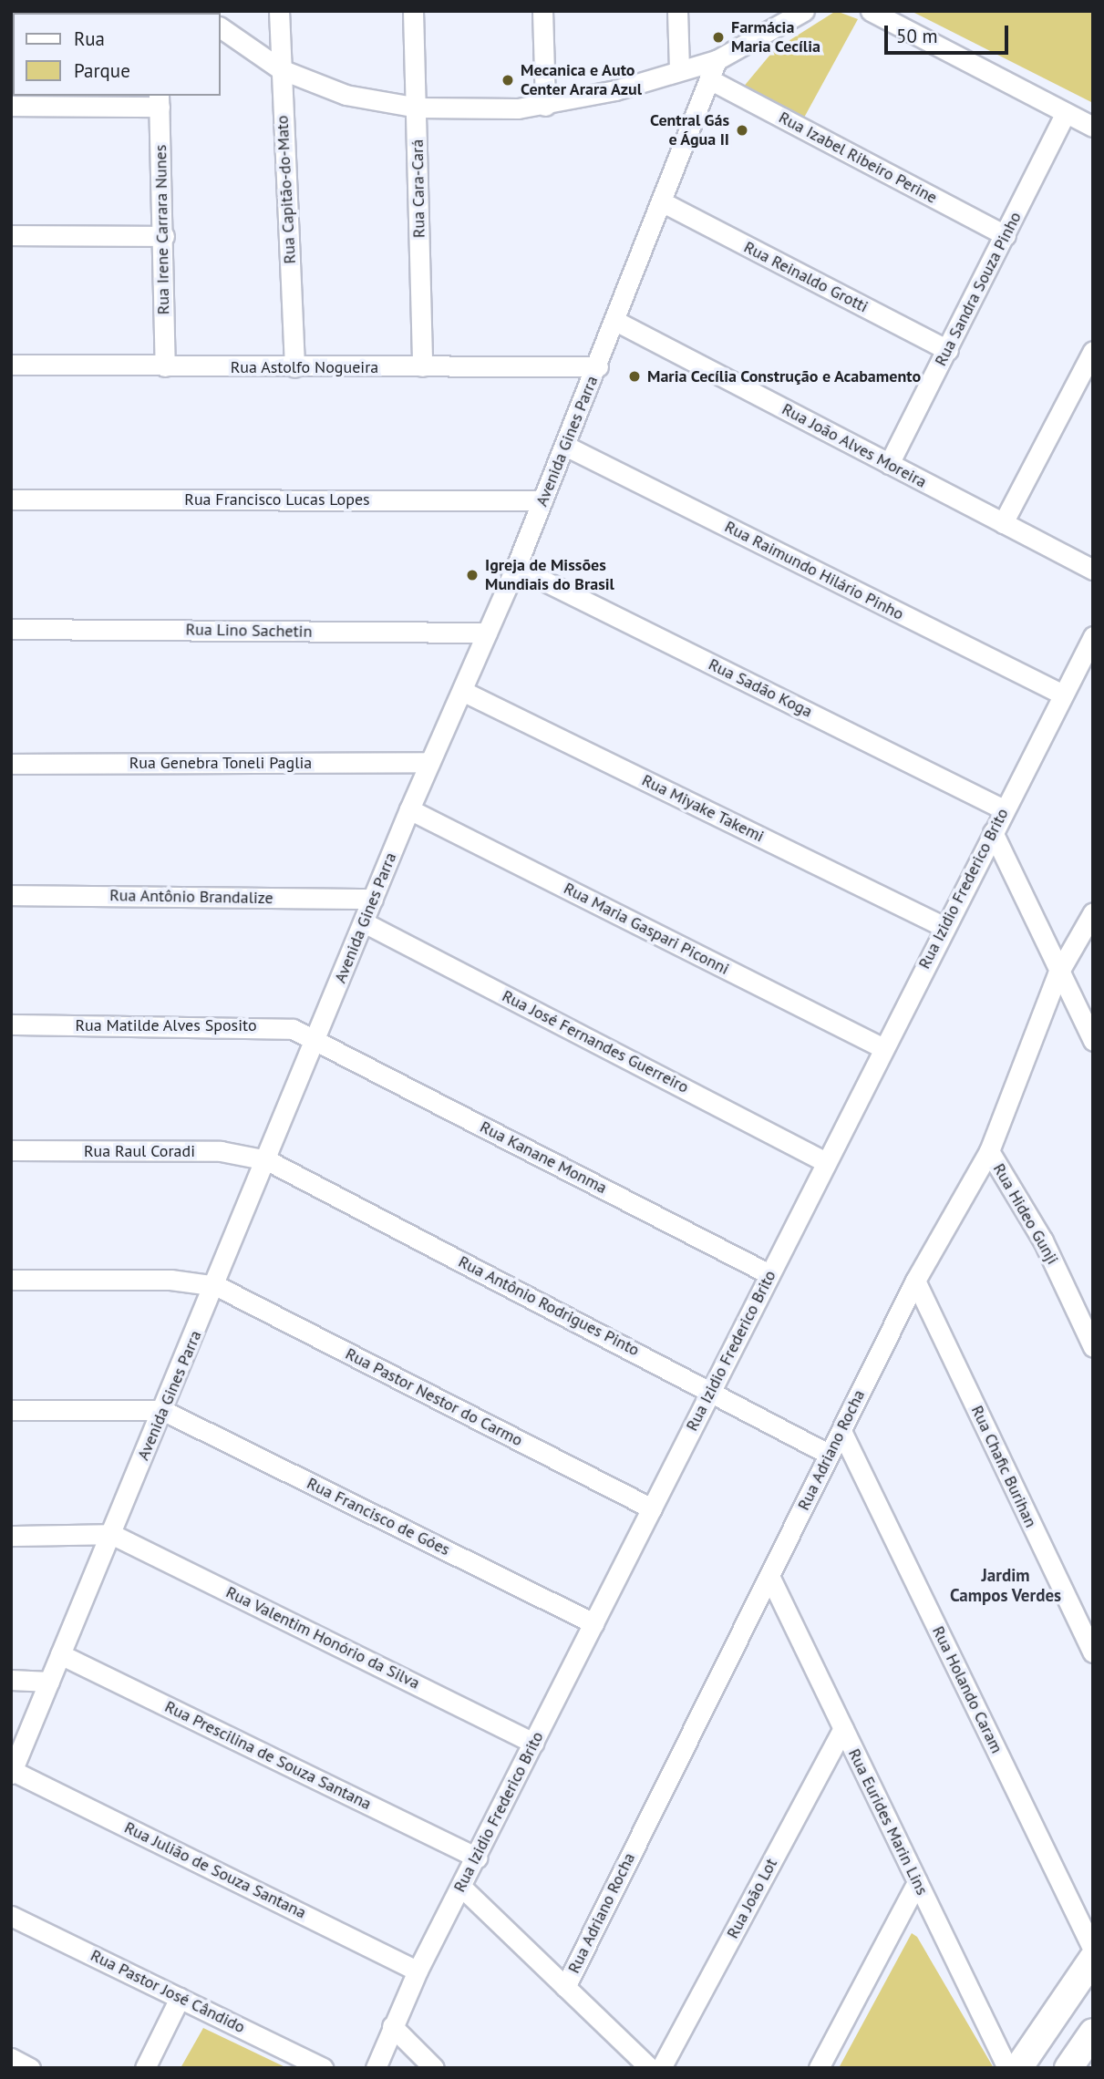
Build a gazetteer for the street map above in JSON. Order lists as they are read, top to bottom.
{
  "streets": {
    "street": [
      "Rua Izabel Ribeiro Perine",
      "Rua Cara-Cará",
      "Rua Capitão-do-Mato",
      "Rua Irene Carrara Nunes",
      "Rua Reinaldo Grotti",
      "Rua Sandra Souza Pinho",
      "Rua Astolfo Nogueira",
      "Avenida Gines Parra",
      "Rua João Alves Moreira",
      "Rua Francisco Lucas Lopes",
      "Rua Raimundo Hilário Pinho",
      "Rua Lino Sachetin",
      "Rua Sadão Koga",
      "Rua Genebra Toneli Paglia",
      "Rua Miyake Takemi",
      "Rua Izidio Frederico Brito",
      "Rua Antônio Brandalize",
      "Rua Maria Gaspari Piconni",
      "Rua Matilde Alves Sposito",
      "Rua José Fernandes Guerreiro",
      "Rua Raul Coradi",
      "Rua Kanane Monma",
      "Rua Hideo Gunji",
      "Rua Antônio Rodrigues Pinto",
      "Rua Pastor Nestor do Carmo",
      "Rua Adriano Rocha",
      "Rua Chafic Burihan",
      "Rua Francisco de Góes",
      "Rua Valentim Honório da Silva",
      "Rua Holando Caram",
      "Rua Prescilina de Souza Santana",
      "Rua Eurides Marin Lins",
      "Rua Julião de Souza Santana",
      "Rua João Lot",
      "Rua Pastor José Cândido"
    ]
  },
  "crossings": [
    ["Rua Izabel Ribeiro Perine", "Rua Sandra Souza Pinho"],
    ["Rua Izabel Ribeiro Perine", "Avenida Gines Parra"],
    ["Rua Cara-Cará", "Rua Astolfo Nogueira"],
    ["Rua Capitão-do-Mato", "Rua Astolfo Nogueira"],
    ["Rua Irene Carrara Nunes", "Rua Astolfo Nogueira"],
    ["Rua Reinaldo Grotti", "Rua Sandra Souza Pinho"],
    ["Rua Reinaldo Grotti", "Avenida Gines Parra"],
    ["Rua Sandra Souza Pinho", "Rua João Alves Moreira"],
    ["Rua Astolfo Nogueira", "Avenida Gines Parra"],
    ["Avenida Gines Parra", "Rua João Alves Moreira"],
    ["Avenida Gines Parra", "Rua Francisco Lucas Lopes"],
    ["Avenida Gines Parra", "Rua Raimundo Hilário Pinho"],
    ["Avenida Gines Parra", "Rua Lino Sachetin"],
    ["Avenida Gines Parra", "Rua Sadão Koga"],
    ["Avenida Gines Parra", "Rua Genebra Toneli Paglia"],
    ["Avenida Gines Parra", "Rua Miyake Takemi"],
    ["Avenida Gines Parra", "Rua Antônio Brandalize"],
    ["Avenida Gines Parra", "Rua Maria Gaspari Piconni"],
    ["Avenida Gines Parra", "Rua Matilde Alves Sposito"],
    ["Avenida Gines Parra", "Rua José Fernandes Guerreiro"],
    ["Avenida Gines Parra", "Rua Raul Coradi"],
    ["Avenida Gines Parra", "Rua Kanane Monma"],
    ["Avenida Gines Parra", "Rua Antônio Rodrigues Pinto"],
    ["Avenida Gines Parra", "Rua Pastor Nestor do Carmo"],
    ["Avenida Gines Parra", "Rua Francisco de Góes"],
    ["Avenida Gines Parra", "Rua Valentim Honório da Silva"],
    ["Avenida Gines Parra", "Rua Prescilina de Souza Santana"],
    ["Avenida Gines Parra", "Rua Julião de Souza Santana"],
    ["Rua Raimundo Hilário Pinho", "Rua Izidio Frederico Brito"],
    ["Rua Sadão Koga", "Rua Izidio Frederico Brito"],
    ["Rua Miyake Takemi", "Rua Izidio Frederico Brito"],
    ["Rua Izidio Frederico Brito", "Rua Maria Gaspari Piconni"],
    ["Rua Izidio Frederico Brito", "Rua José Fernandes Guerreiro"],
    ["Rua Izidio Frederico Brito", "Rua Kanane Monma"],
    ["Rua Izidio Frederico Brito", "Rua Antônio Rodrigues Pinto"],
    ["Rua Izidio Frederico Brito", "Rua Pastor Nestor do Carmo"],
    ["Rua Izidio Frederico Brito", "Rua Francisco de Góes"],
    ["Rua Izidio Frederico Brito", "Rua Valentim Honório da Silva"],
    ["Rua Izidio Frederico Brito", "Rua Prescilina de Souza Santana"],
    ["Rua Izidio Frederico Brito", "Rua Julião de Souza Santana"],
    ["Rua Matilde Alves Sposito", "Rua Kanane Monma"],
    ["Rua Raul Coradi", "Rua Antônio Rodrigues Pinto"],
    ["Rua Hideo Gunji", "Rua Adriano Rocha"],
    ["Rua Antônio Rodrigues Pinto", "Rua Adriano Rocha"],
    ["Rua Adriano Rocha", "Rua Chafic Burihan"],
    ["Rua Adriano Rocha", "Rua Holando Caram"],
    ["Rua Adriano Rocha", "Rua Eurides Marin Lins"],
    ["Rua Eurides Marin Lins", "Rua João Lot"]
  ],
  "districts": ["Jardim Campos Verdes"],
  "places": [
    "Farmácia Maria Cecília",
    "Mecanica e Auto Center Arara Azul",
    "Central Gás e Água II",
    "Maria Cecília Construção e Acabamento",
    "Igreja de Missões Mundiais do Brasil"
  ],
  "legend": ["Rua", "Parque"],
  "scale_bar": "50 m"
}
